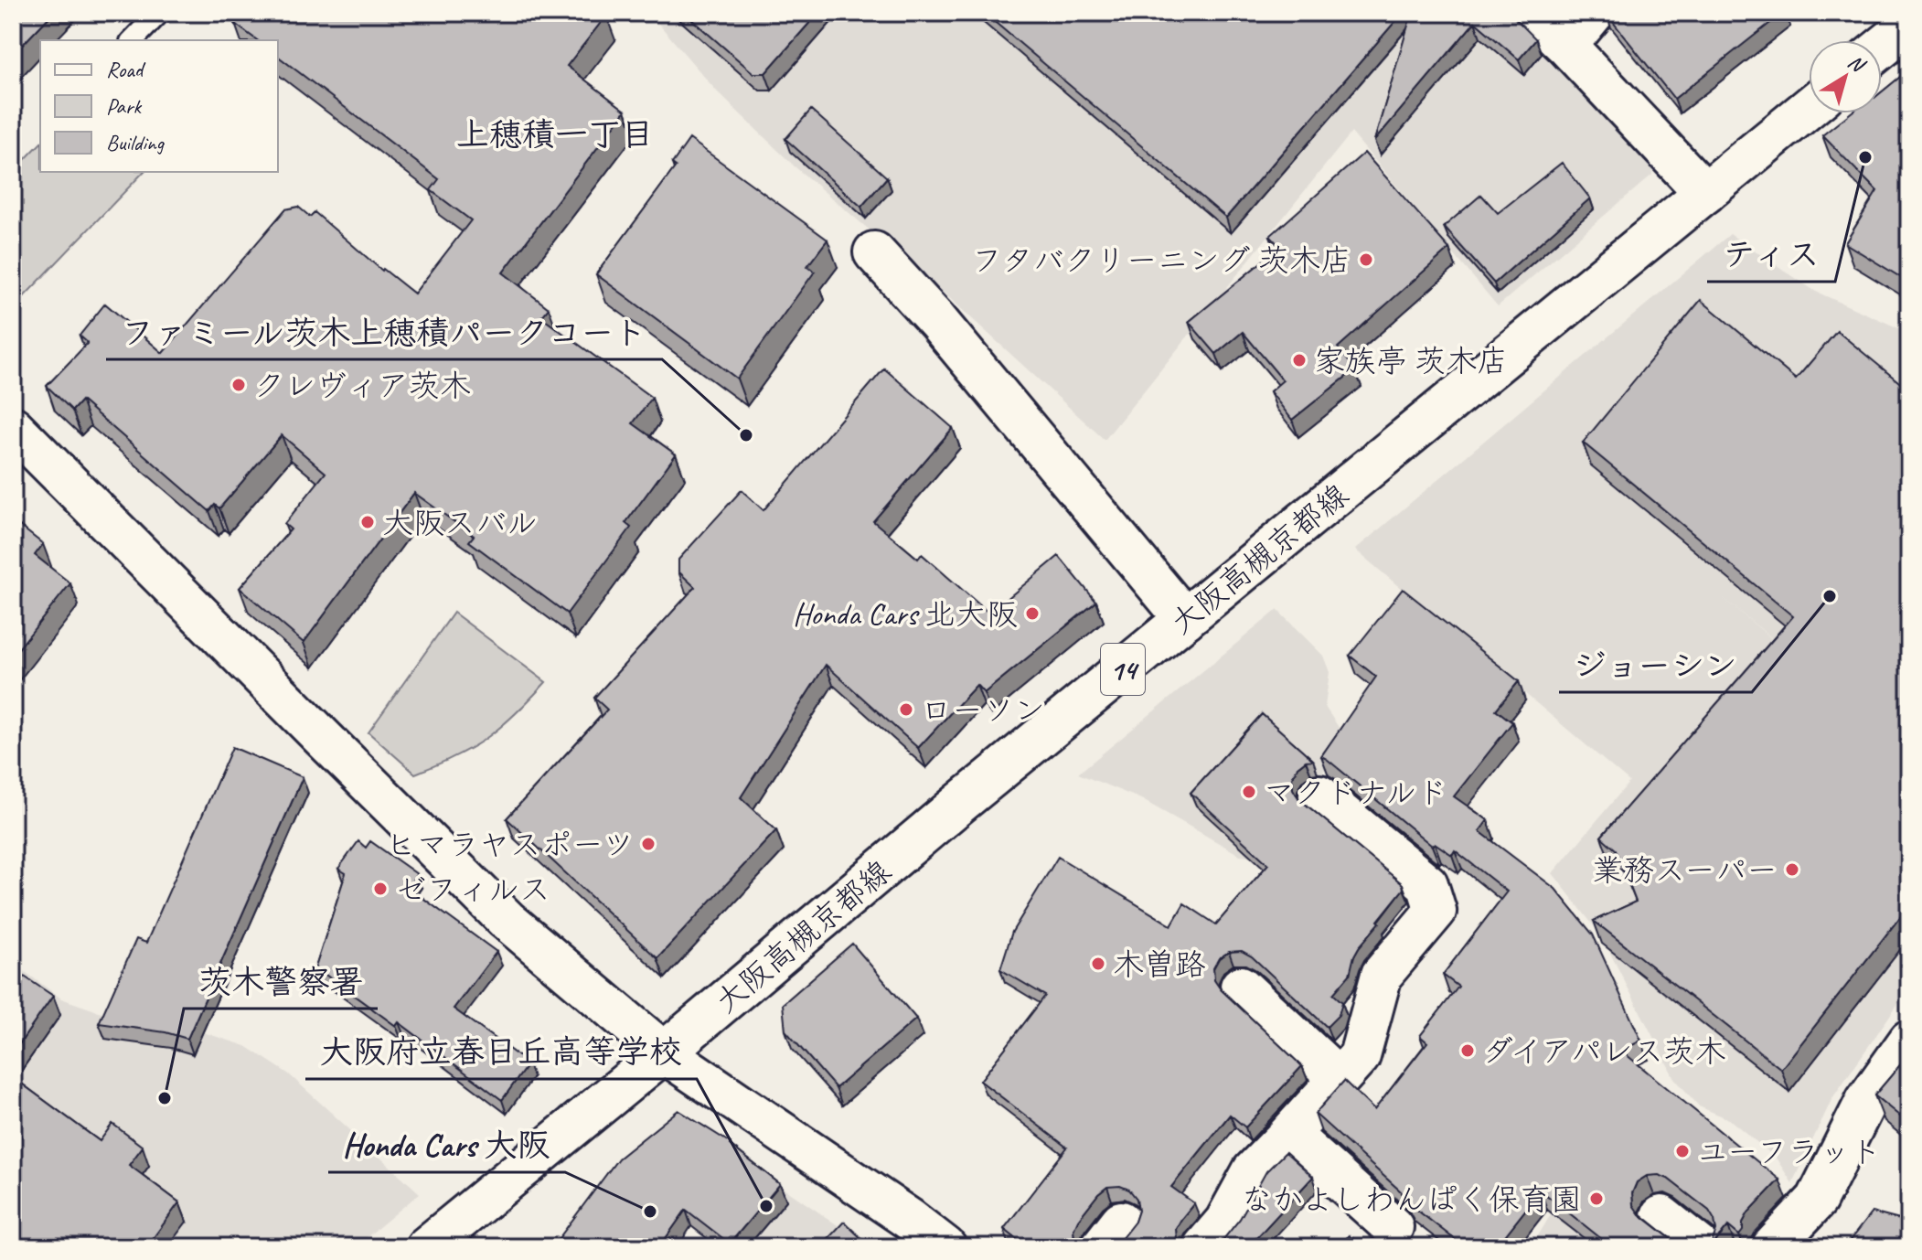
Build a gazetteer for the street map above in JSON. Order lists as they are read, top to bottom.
{
  "streets": {
    "street": ["大阪高槻京都線", "14"]
  },
  "districts": ["上穂積一丁目"],
  "places": [
    "ティス",
    "フタバクリーニング 茨木店",
    "家族亭 茨木店",
    "クレヴィア茨木",
    "ファミール茨木上穂積パークコート",
    "大阪スバル",
    "ジョーシン",
    "Honda Cars 北大阪",
    "ローソン",
    "マクドナルド",
    "ヒマラヤスポーツ",
    "業務スーパー",
    "ゼフィルス",
    "木曽路",
    "ダイアパレス茨木",
    "茨木警察署",
    "ユーフラット",
    "なかよしわんぱく保育園",
    "大阪府立春日丘高等学校",
    "Honda Cars 大阪"
  ],
  "legend": ["Road", "Park", "Building"],
  "north": "top right"
}
